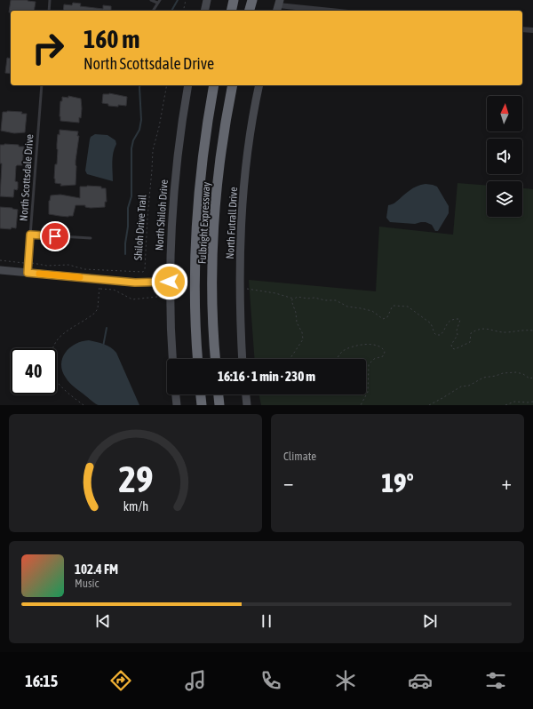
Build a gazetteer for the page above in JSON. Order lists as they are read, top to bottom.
{
  "streets": {
    "highway": ["Fulbright Expressway"],
    "main road": ["North Shiloh Drive", "North Futrall Drive"],
    "lane": ["North Scottsdale Drive"],
    "path": ["Shiloh Drive Trail"]
  },
  "crossings": [
    ["North Scottsdale Drive", "Shiloh Drive Trail"]
  ],
  "north": "top",
  "page": {
    "turn": ["160 m", "North Scottsdale Drive"],
    "limit": "40",
    "trip": "16:16 · 1 min · 230 m",
    "tile": "Climate",
    "heat": ["−", "19°", "+"],
    "song": ["102.4 FM", "Music"],
    "tabs": "16:15",
    "gauge": ["29", "km/h"]
  }
}
